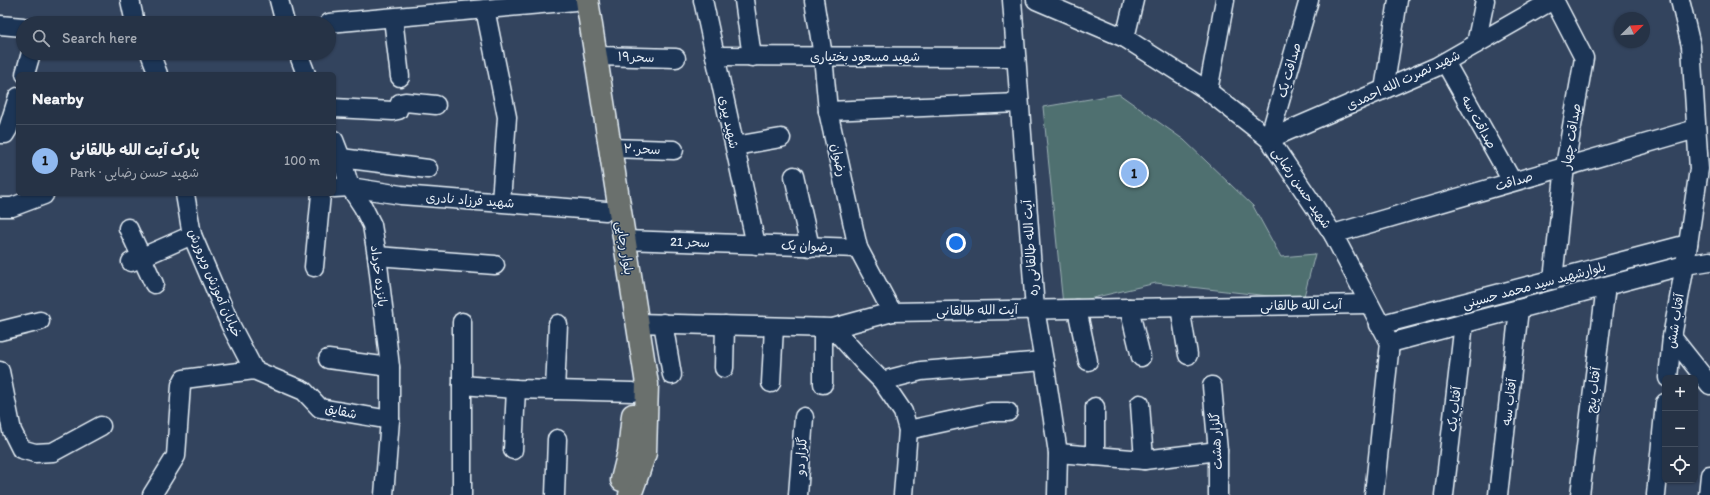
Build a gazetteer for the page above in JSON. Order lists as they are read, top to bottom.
{
  "streets": {
    "main road": ["بلوار رجایی"],
    "street": [
      "شهید مسعود بختیاری",
      "سحر۱۹",
      "صداقت یک",
      "شهید نصرت الله احمدی",
      "شهید پیری",
      "صداقت سه",
      "صداقت چهار",
      "سحر۲۰",
      "رضوان",
      "صداقت",
      "شهید حسن رضایی",
      "شهید فرزاد نادری",
      "سحر 21",
      "رضوان یک",
      "آیت الله طالقانی ره",
      "پانزده خرداد",
      "خیابان آموزش وپرورش",
      "بلوارشهید سید محمد حسینی",
      "آیت الله طالقانی",
      "آفتاب شش",
      "آفتاب پنج",
      "آفتاب سه",
      "آفتاب یک",
      "شقایق",
      "گلزار هشت",
      "گلزار دو"
    ]
  },
  "crossings": [
    ["شهید مسعود بختیاری", "شهید پیری"],
    ["شهید مسعود بختیاری", "رضوان"],
    ["شهید مسعود بختیاری", "آیت الله طالقانی ره"],
    ["سحر۱۹", "بلوار رجایی"],
    ["صداقت یک", "شهید نصرت الله احمدی"],
    ["صداقت یک", "شهید حسن رضایی"],
    ["شهید نصرت الله احمدی", "صداقت سه"],
    ["شهید نصرت الله احمدی", "صداقت چهار"],
    ["شهید نصرت الله احمدی", "شهید حسن رضایی"],
    ["شهید پیری", "سحر 21"],
    ["شهید پیری", "رضوان یک"],
    ["صداقت سه", "صداقت"],
    ["صداقت چهار", "صداقت"],
    ["صداقت چهار", "بلوارشهید سید محمد حسینی"],
    ["سحر۲۰", "بلوار رجایی"],
    ["رضوان", "رضوان یک"],
    ["رضوان", "آیت الله طالقانی"],
    ["صداقت", "شهید حسن رضایی"],
    ["صداقت", "آفتاب شش"],
    ["شهید حسن رضایی", "بلوارشهید سید محمد حسینی"],
    ["شهید حسن رضایی", "آیت الله طالقانی"],
    ["شهید فرزاد نادری", "بلوار رجایی"],
    ["شهید فرزاد نادری", "پانزده خرداد"],
    ["سحر 21", "رضوان یک"],
    ["سحر 21", "بلوار رجایی"],
    ["بلوار رجایی", "آیت الله طالقانی"],
    ["آیت الله طالقانی ره", "آیت الله طالقانی"],
    ["پانزده خرداد", "شقایق"],
    ["خیابان آموزش وپرورش", "شقایق"],
    ["بلوارشهید سید محمد حسینی", "آفتاب شش"],
    ["بلوارشهید سید محمد حسینی", "آفتاب پنج"],
    ["بلوارشهید سید محمد حسینی", "آفتاب سه"],
    ["بلوارشهید سید محمد حسینی", "آفتاب یک"]
  ],
  "north": "top right",
  "page": {
    "search": "Search here",
    "heading": "Nearby",
    "list": [
      {
        "mark": "1",
        "name": "پارک آیت الله طالقانی",
        "note": "Park · شهید حسن رضایی",
        "value": "100 m"
      }
    ],
    "pins": "1",
    "map_buttons": ["+", "−"]
  }
}
